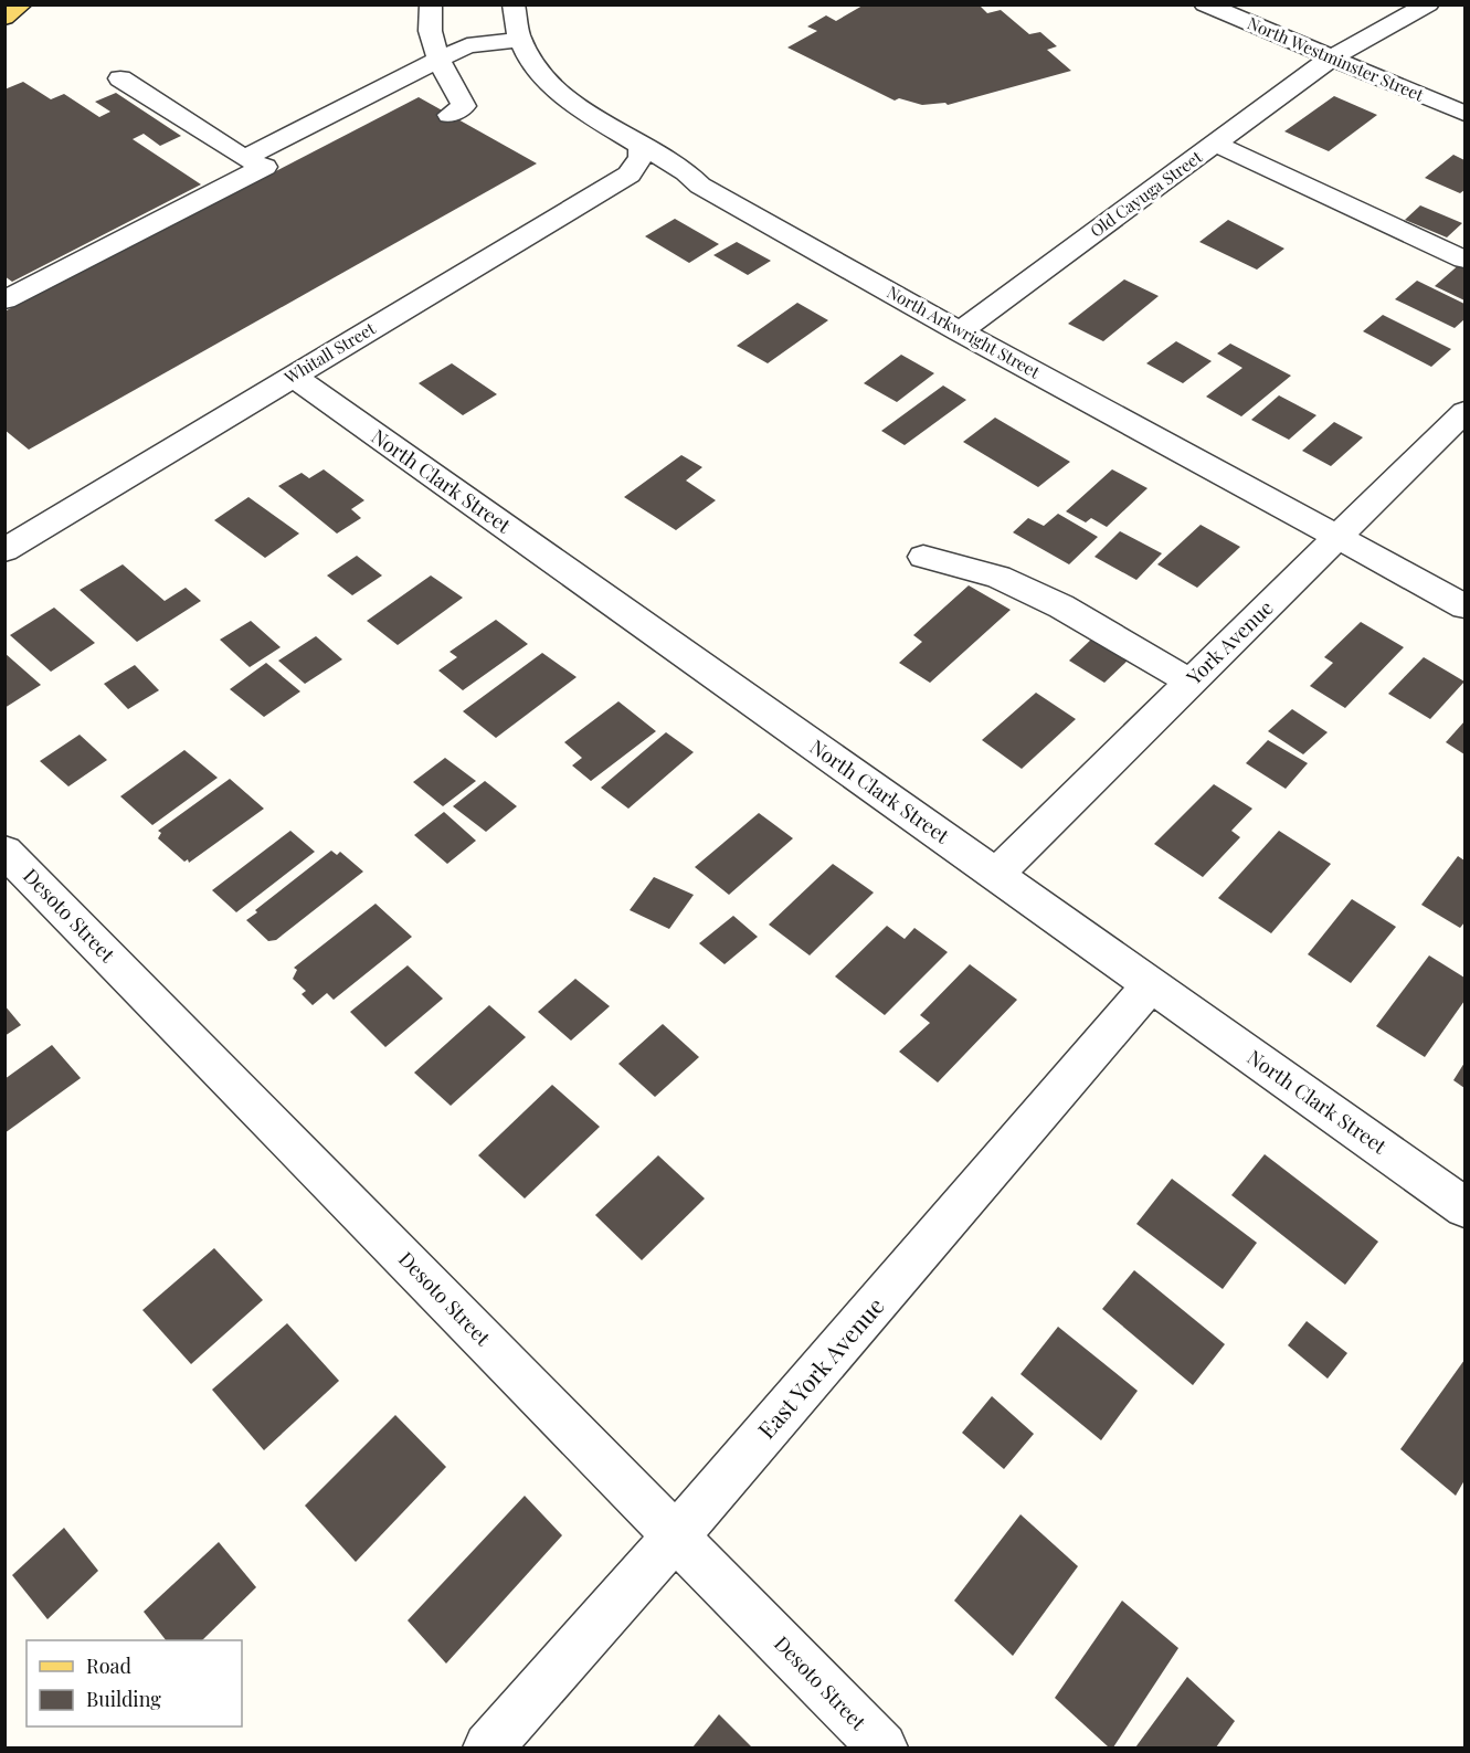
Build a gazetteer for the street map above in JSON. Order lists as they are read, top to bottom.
{
  "streets": {
    "street": [
      "North Westminster Street",
      "Old Cayuga Street",
      "North Arkwright Street",
      "Whitall Street",
      "North Clark Street",
      "York Avenue",
      "Desoto Street",
      "East York Avenue"
    ]
  },
  "crossings": [
    ["North Westminster Street", "Old Cayuga Street"],
    ["Old Cayuga Street", "North Arkwright Street"],
    ["North Arkwright Street", "Whitall Street"],
    ["North Arkwright Street", "York Avenue"],
    ["Whitall Street", "North Clark Street"],
    ["North Clark Street", "York Avenue"],
    ["North Clark Street", "East York Avenue"],
    ["Desoto Street", "East York Avenue"]
  ],
  "legend": ["Road", "Building"]
}
